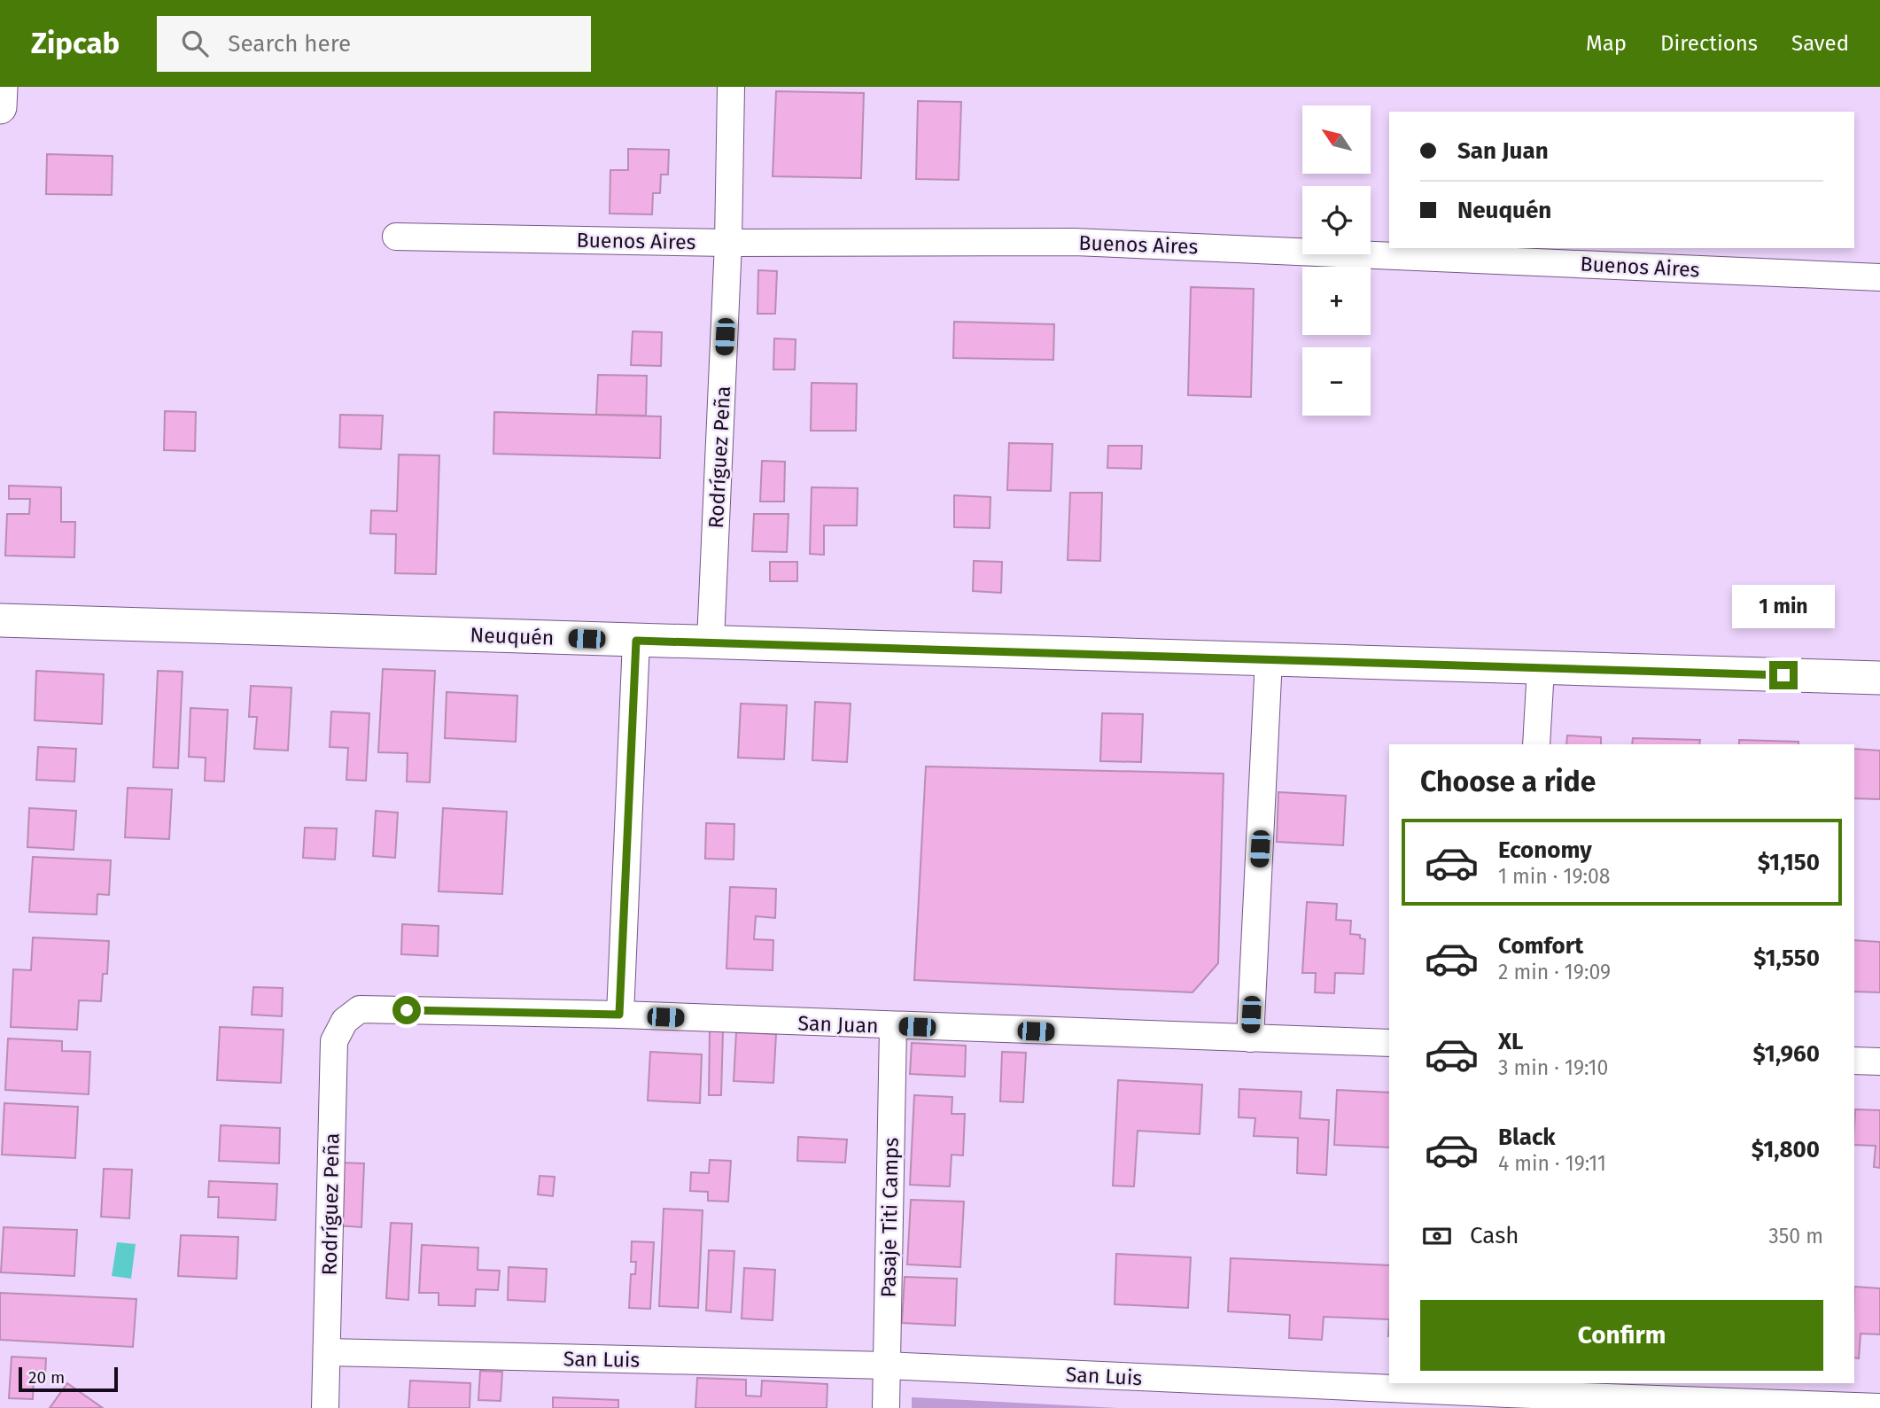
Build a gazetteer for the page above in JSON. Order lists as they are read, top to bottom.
{
  "streets": {
    "street": [
      "Buenos Aires",
      "Rodríguez Peña",
      "Neuquén",
      "San Juan",
      "Pasaje Titi Camps",
      "San Luis"
    ]
  },
  "crossings": [
    ["Buenos Aires", "Rodríguez Peña"],
    ["Rodríguez Peña", "Neuquén"],
    ["Rodríguez Peña", "San Juan"],
    ["Rodríguez Peña", "San Luis"],
    ["San Juan", "Pasaje Titi Camps"],
    ["Pasaje Titi Camps", "San Luis"]
  ],
  "scale_bar": "20 m",
  "north": "top left",
  "page": {
    "header": "Zipcab",
    "search": "Search here",
    "nav": ["Map", "Directions", "Saved"],
    "map_buttons": ["+", "−"],
    "banner": ["San Juan", "Neuquén"],
    "bubble": "1 min",
    "heading": "Choose a ride",
    "list": [
      {
        "name": "Economy",
        "note": "1 min · 19:08",
        "value": "$1,150"
      },
      {
        "name": "Comfort",
        "note": "2 min · 19:09",
        "value": "$1,550"
      },
      {
        "name": "XL",
        "note": "3 min · 19:10",
        "value": "$1,960"
      },
      {
        "name": "Black",
        "note": "4 min · 19:11",
        "value": "$1,800"
      }
    ],
    "pay": ["Cash", "350 m"],
    "buttons": "Confirm",
    "scale": "20 m"
  }
}
